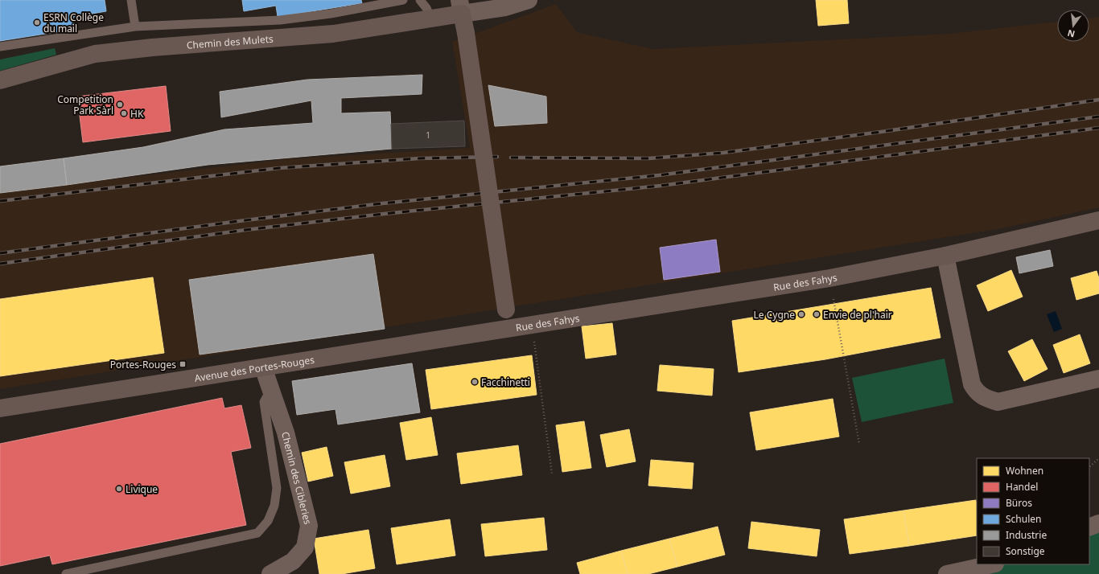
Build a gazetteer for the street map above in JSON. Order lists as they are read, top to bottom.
{
  "streets": {
    "main road": ["Chemin des Mulets", "Rue des Fahys", "Avenue des Portes-Rouges"],
    "street": ["Chemin des Cibleries"]
  },
  "crossings": [
    ["Rue des Fahys", "Avenue des Portes-Rouges"],
    ["Avenue des Portes-Rouges", "Chemin des Cibleries"]
  ],
  "places": {
    "other": [
      "ESRN Collège du mail",
      "Competition Park Sàrl",
      "HK",
      "Le Cygne",
      "Envie de pl'hair",
      "Facchinetti",
      "Livique"
    ],
    "transit": ["Portes-Rouges"]
  },
  "house_numbers": ["1"],
  "legend": [
    "Wohnen",
    "Handel",
    "Büros",
    "Schulen",
    "Industrie",
    "Sonstige"
  ],
  "north": "bottom"
}
